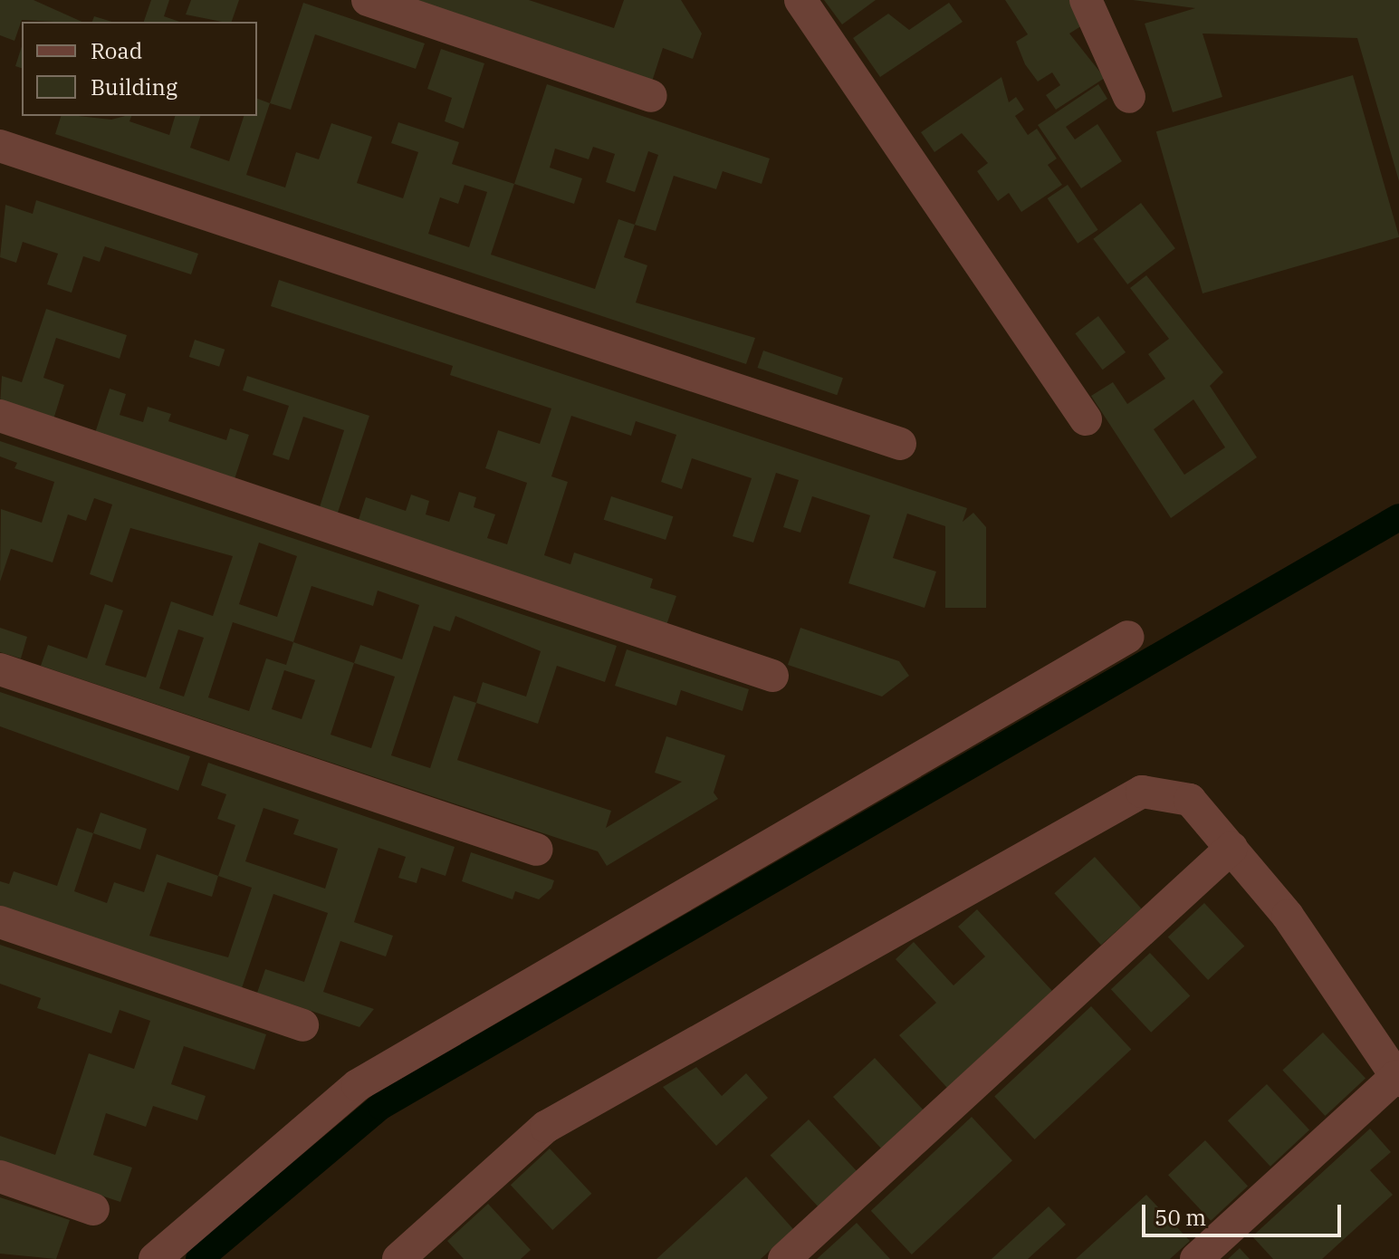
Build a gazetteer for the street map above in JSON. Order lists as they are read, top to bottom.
{
  "legend": ["Road", "Building"],
  "scale_bar": "50 m"
}
